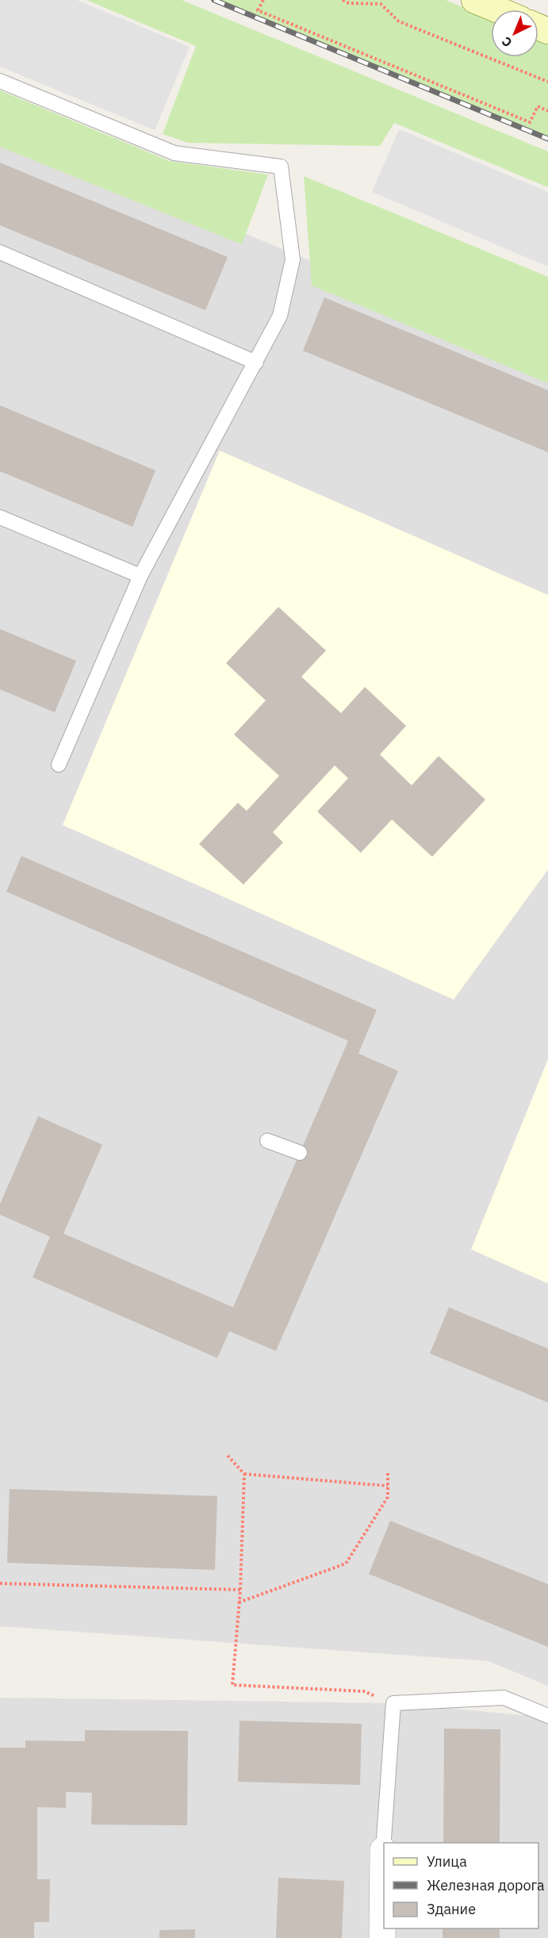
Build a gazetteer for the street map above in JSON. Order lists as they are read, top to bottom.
{
  "legend": ["Улица", "Железная дорога", "Здание"],
  "north": "bottom left"
}
